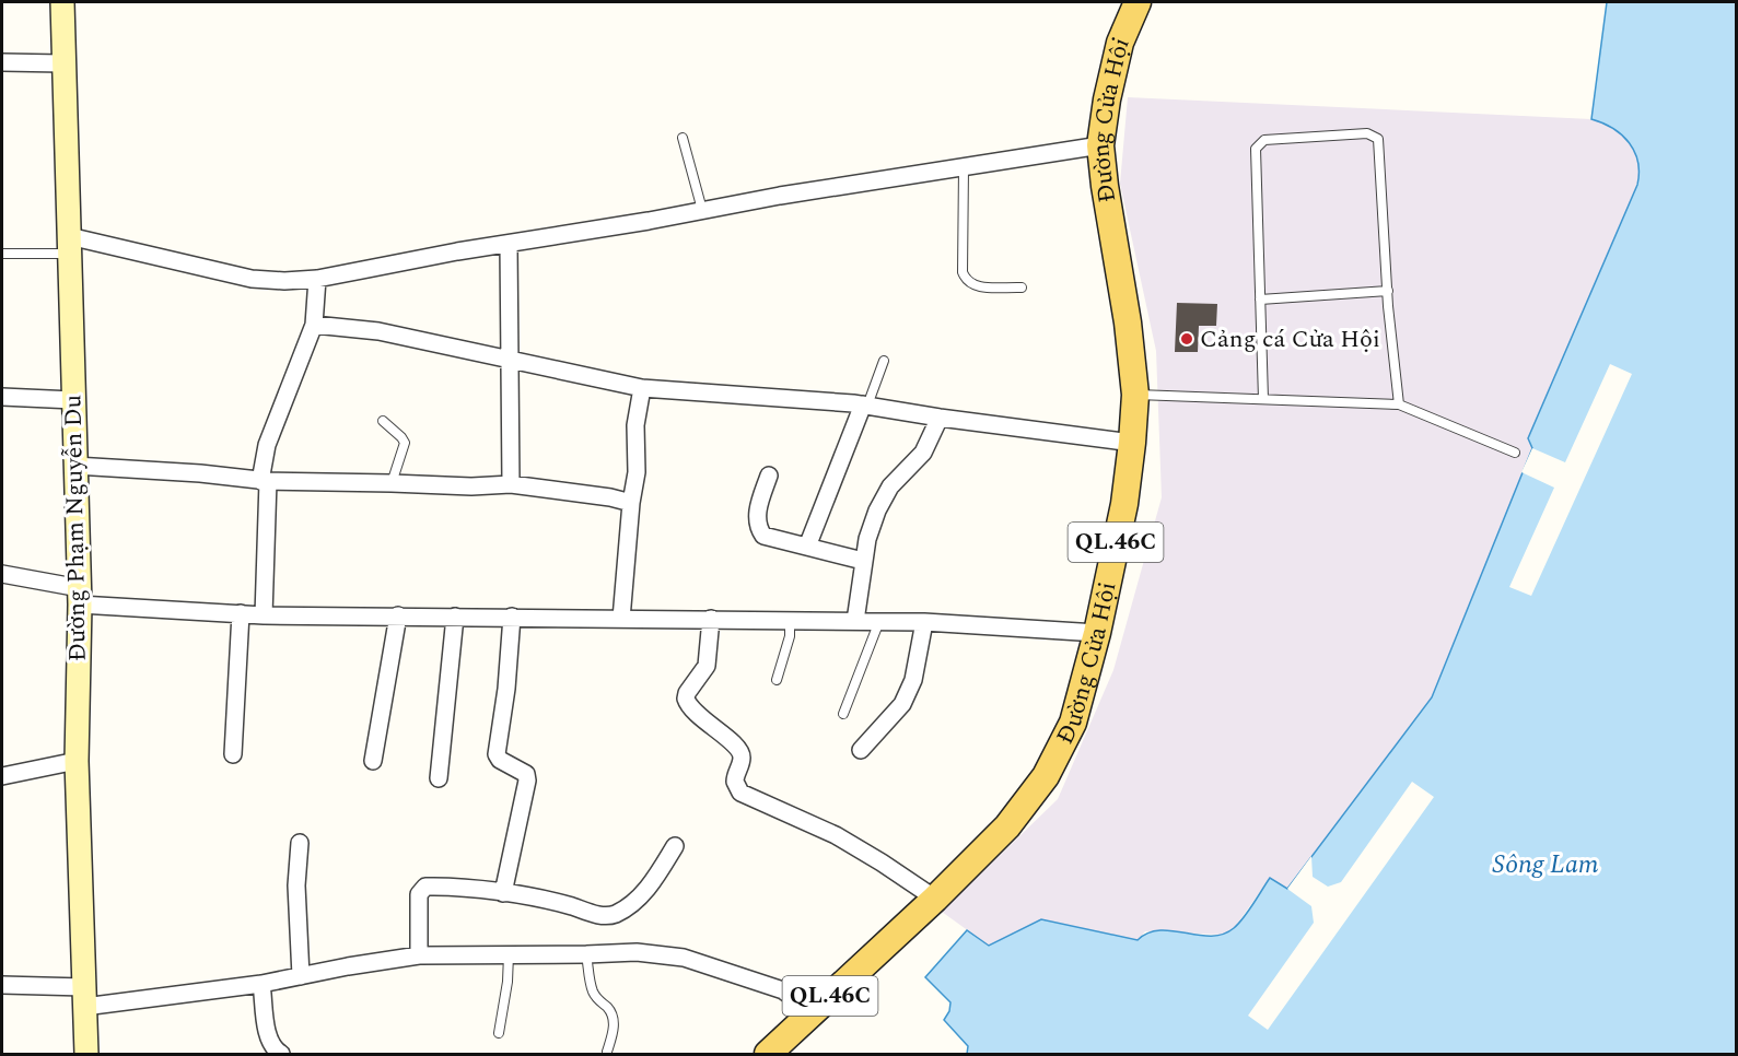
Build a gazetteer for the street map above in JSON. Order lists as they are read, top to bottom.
{
  "streets": {
    "main road": ["Đường Cửa Hội", "Đường Phạm Nguyễn Du", "QL.46C"]
  },
  "water": ["Sông Lam"],
  "places": ["Cảng cá Cửa Hội"]
}
